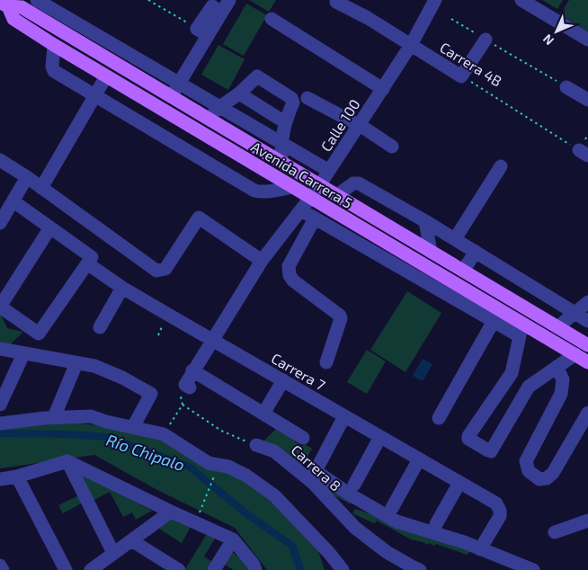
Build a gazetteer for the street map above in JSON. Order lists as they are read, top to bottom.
{
  "streets": {
    "main road": ["Avenida Carrera 5"],
    "street": [
      "Carrera 4B",
      "Calle 100",
      "Carrera 7",
      "Carrera 8"
    ]
  },
  "crossings": [
    ["Carrera 4B", "Calle 100"],
    ["Calle 100", "Avenida Carrera 5"],
    ["Calle 100", "Carrera 7"]
  ],
  "water": ["Río Chipalo"],
  "north": "bottom left"
}
